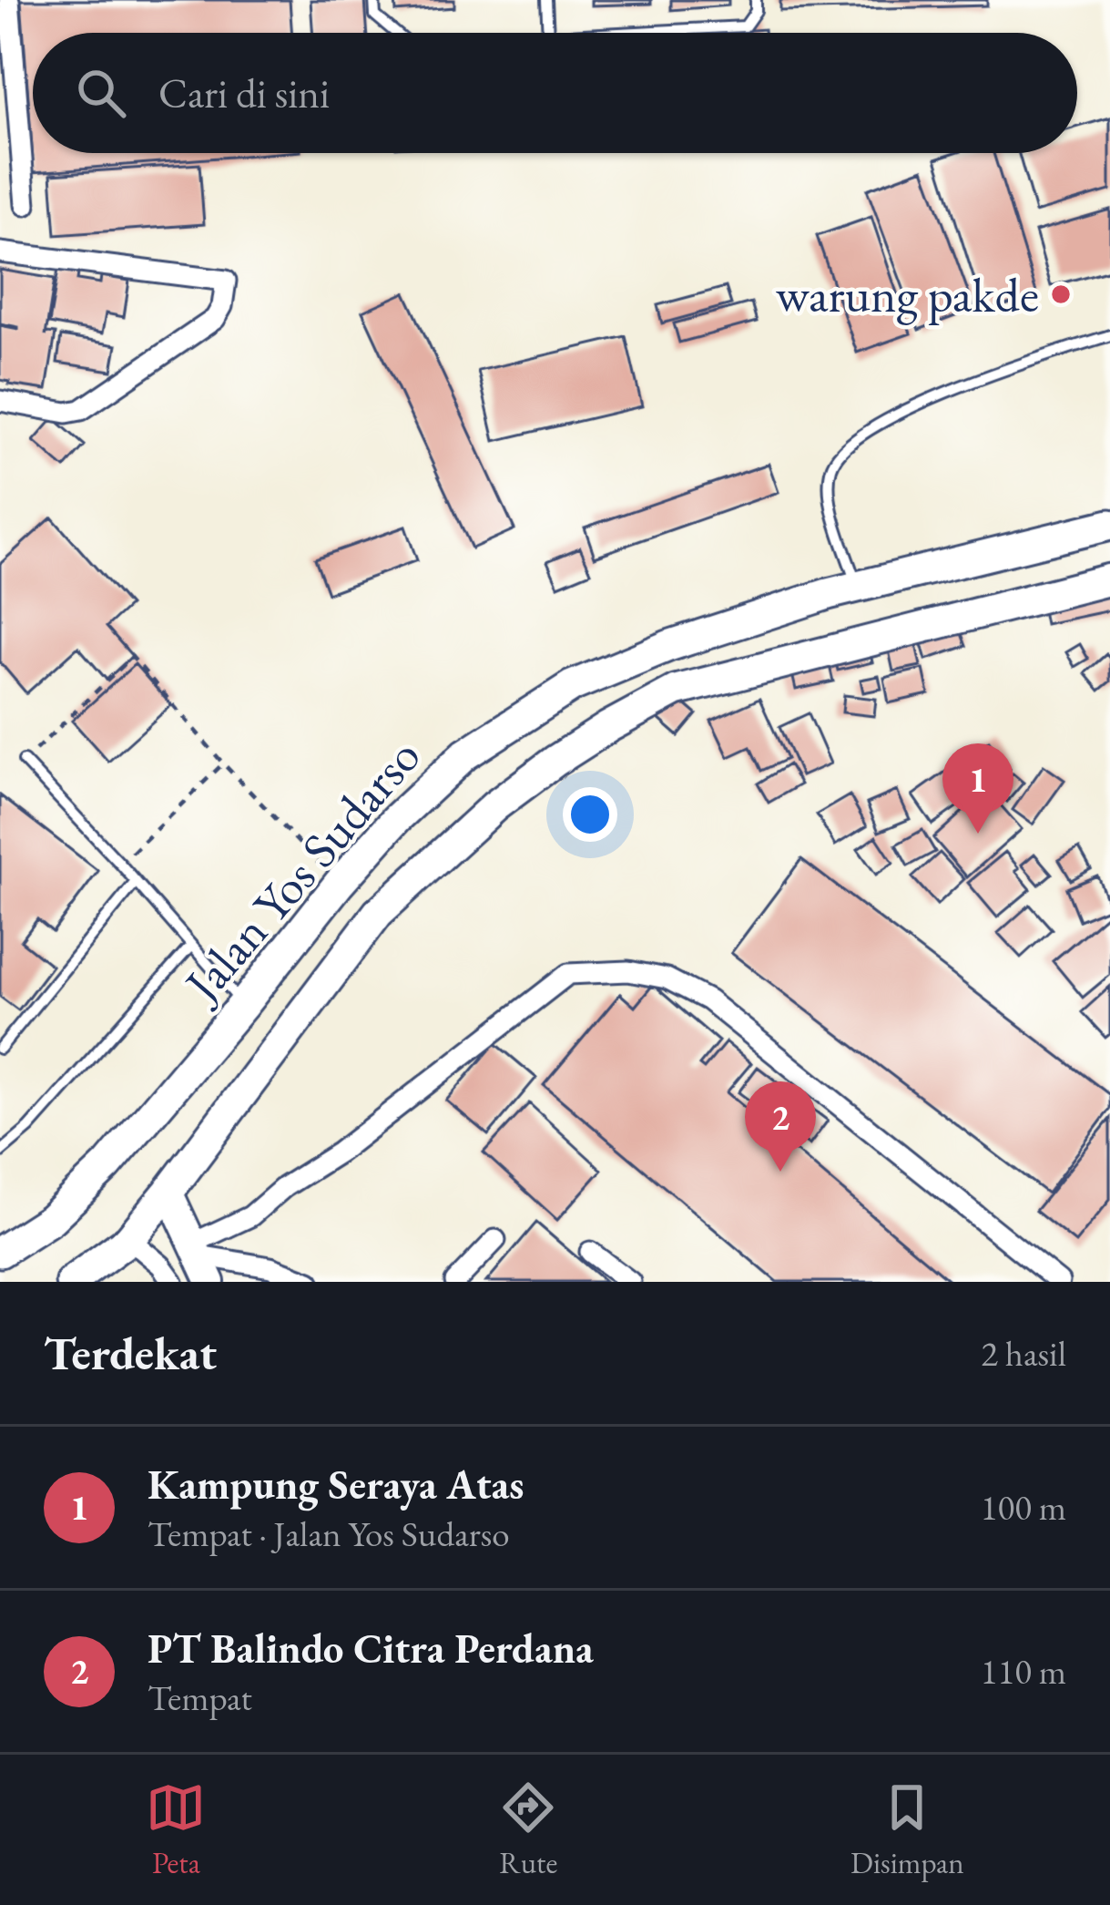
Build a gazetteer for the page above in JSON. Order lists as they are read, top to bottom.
{
  "streets": {
    "main road": ["Jalan Yos Sudarso"]
  },
  "places": ["warung pakde"],
  "page": {
    "search": "Cari di sini",
    "pins": ["1", "2"],
    "heading": ["Terdekat", "2 hasil"],
    "list": [
      {
        "mark": "1",
        "name": "Kampung Seraya Atas",
        "note": "Tempat · Jalan Yos Sudarso",
        "value": "100 m"
      },
      {
        "mark": "2",
        "name": "PT Balindo Citra Perdana",
        "note": "Tempat",
        "value": "110 m"
      }
    ],
    "nav": ["Peta", "Rute", "Disimpan"]
  }
}
